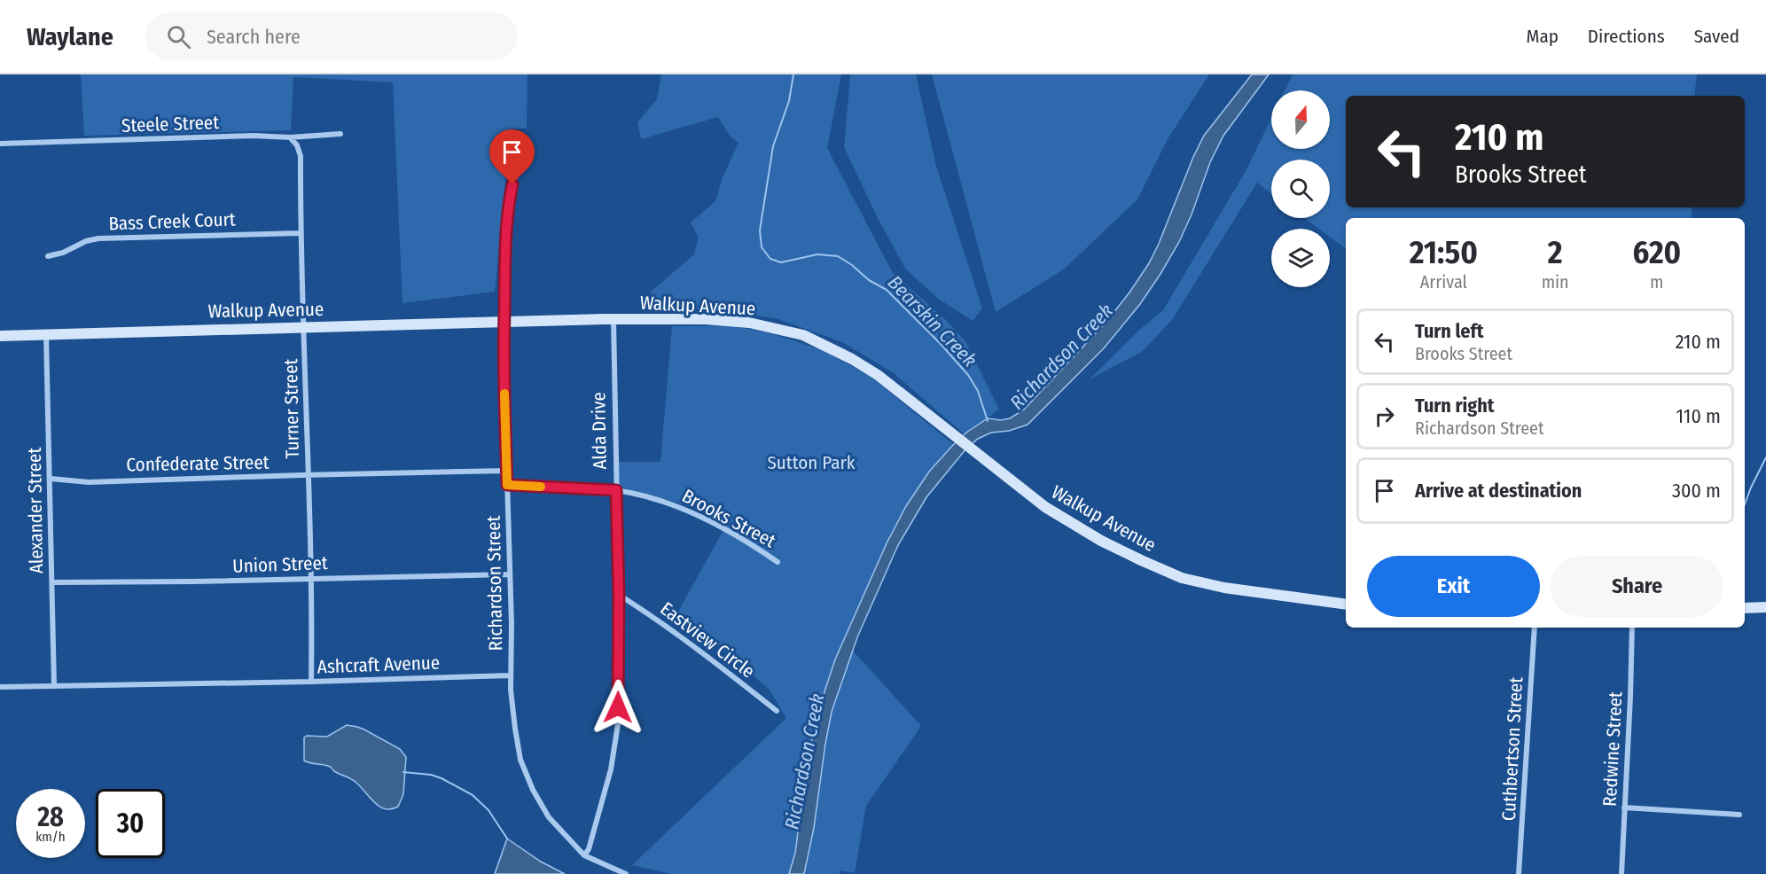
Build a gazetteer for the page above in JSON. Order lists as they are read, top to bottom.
{
  "streets": {
    "street": [
      "Steele Street",
      "Bass Creek Court",
      "Walkup Avenue",
      "Turner Street",
      "Alda Drive",
      "Confederate Street",
      "Alexander Street",
      "Brooks Street",
      "Union Street",
      "Richardson Street",
      "Eastview Circle",
      "Ashcraft Avenue",
      "Cuthbertson Street",
      "Redwine Street"
    ]
  },
  "crossings": [
    ["Steele Street", "Turner Street"],
    ["Bass Creek Court", "Turner Street"],
    ["Walkup Avenue", "Turner Street"],
    ["Walkup Avenue", "Alda Drive"],
    ["Walkup Avenue", "Alexander Street"],
    ["Walkup Avenue", "Richardson Street"],
    ["Turner Street", "Confederate Street"],
    ["Turner Street", "Union Street"],
    ["Turner Street", "Ashcraft Avenue"],
    ["Alda Drive", "Brooks Street"],
    ["Alda Drive", "Eastview Circle"],
    ["Confederate Street", "Alexander Street"],
    ["Confederate Street", "Richardson Street"],
    ["Alexander Street", "Union Street"],
    ["Alexander Street", "Ashcraft Avenue"],
    ["Brooks Street", "Richardson Street"],
    ["Union Street", "Richardson Street"],
    ["Richardson Street", "Ashcraft Avenue"]
  ],
  "water": ["Bearskin Creek", "Richardson Creek"],
  "parks": ["Sutton Park"],
  "north": "top",
  "page": {
    "header": "Waylane",
    "search": "Search here",
    "nav": ["Map", "Directions", "Saved"],
    "turn": ["210 m", "Brooks Street"],
    "eta": [
      "21:50",
      "Arrival",
      "2",
      "min",
      "620",
      "m"
    ],
    "list": [
      {
        "name": "Turn left",
        "note": "Brooks Street",
        "value": "210 m"
      },
      {
        "name": "Turn right",
        "note": "Richardson Street",
        "value": "110 m"
      },
      {
        "name": "Arrive at destination",
        "value": "300 m"
      }
    ],
    "buttons": ["Exit", "Share"],
    "speed": "28 km/h",
    "limit": "30"
  }
}
